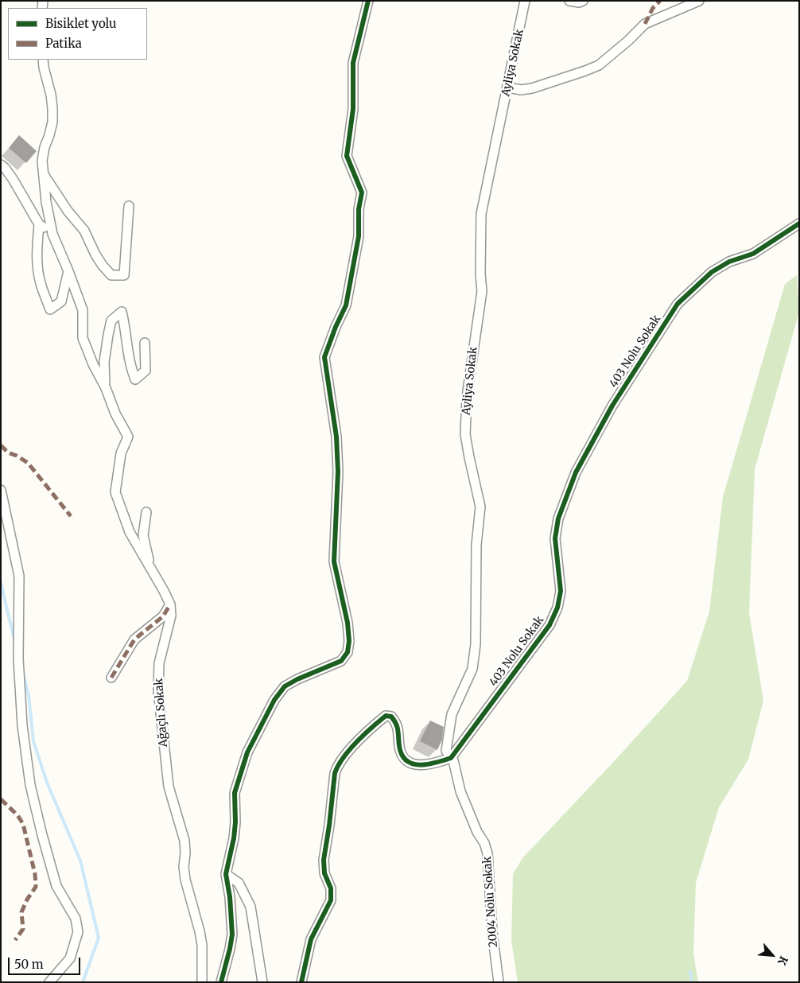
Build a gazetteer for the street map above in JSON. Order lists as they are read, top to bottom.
{
  "streets": {
    "street": [
      "Ayliya Sokak",
      "403 Nolu Sokak",
      "Ağaçlı Sokak",
      "2004 Nolu Sokak"
    ]
  },
  "crossings": [
    ["Ayliya Sokak", "403 Nolu Sokak"],
    ["Ayliya Sokak", "2004 Nolu Sokak"],
    ["403 Nolu Sokak", "2004 Nolu Sokak"]
  ],
  "legend": ["Bisiklet yolu", "Patika"],
  "scale_bar": "50 m",
  "north": "bottom right"
}
